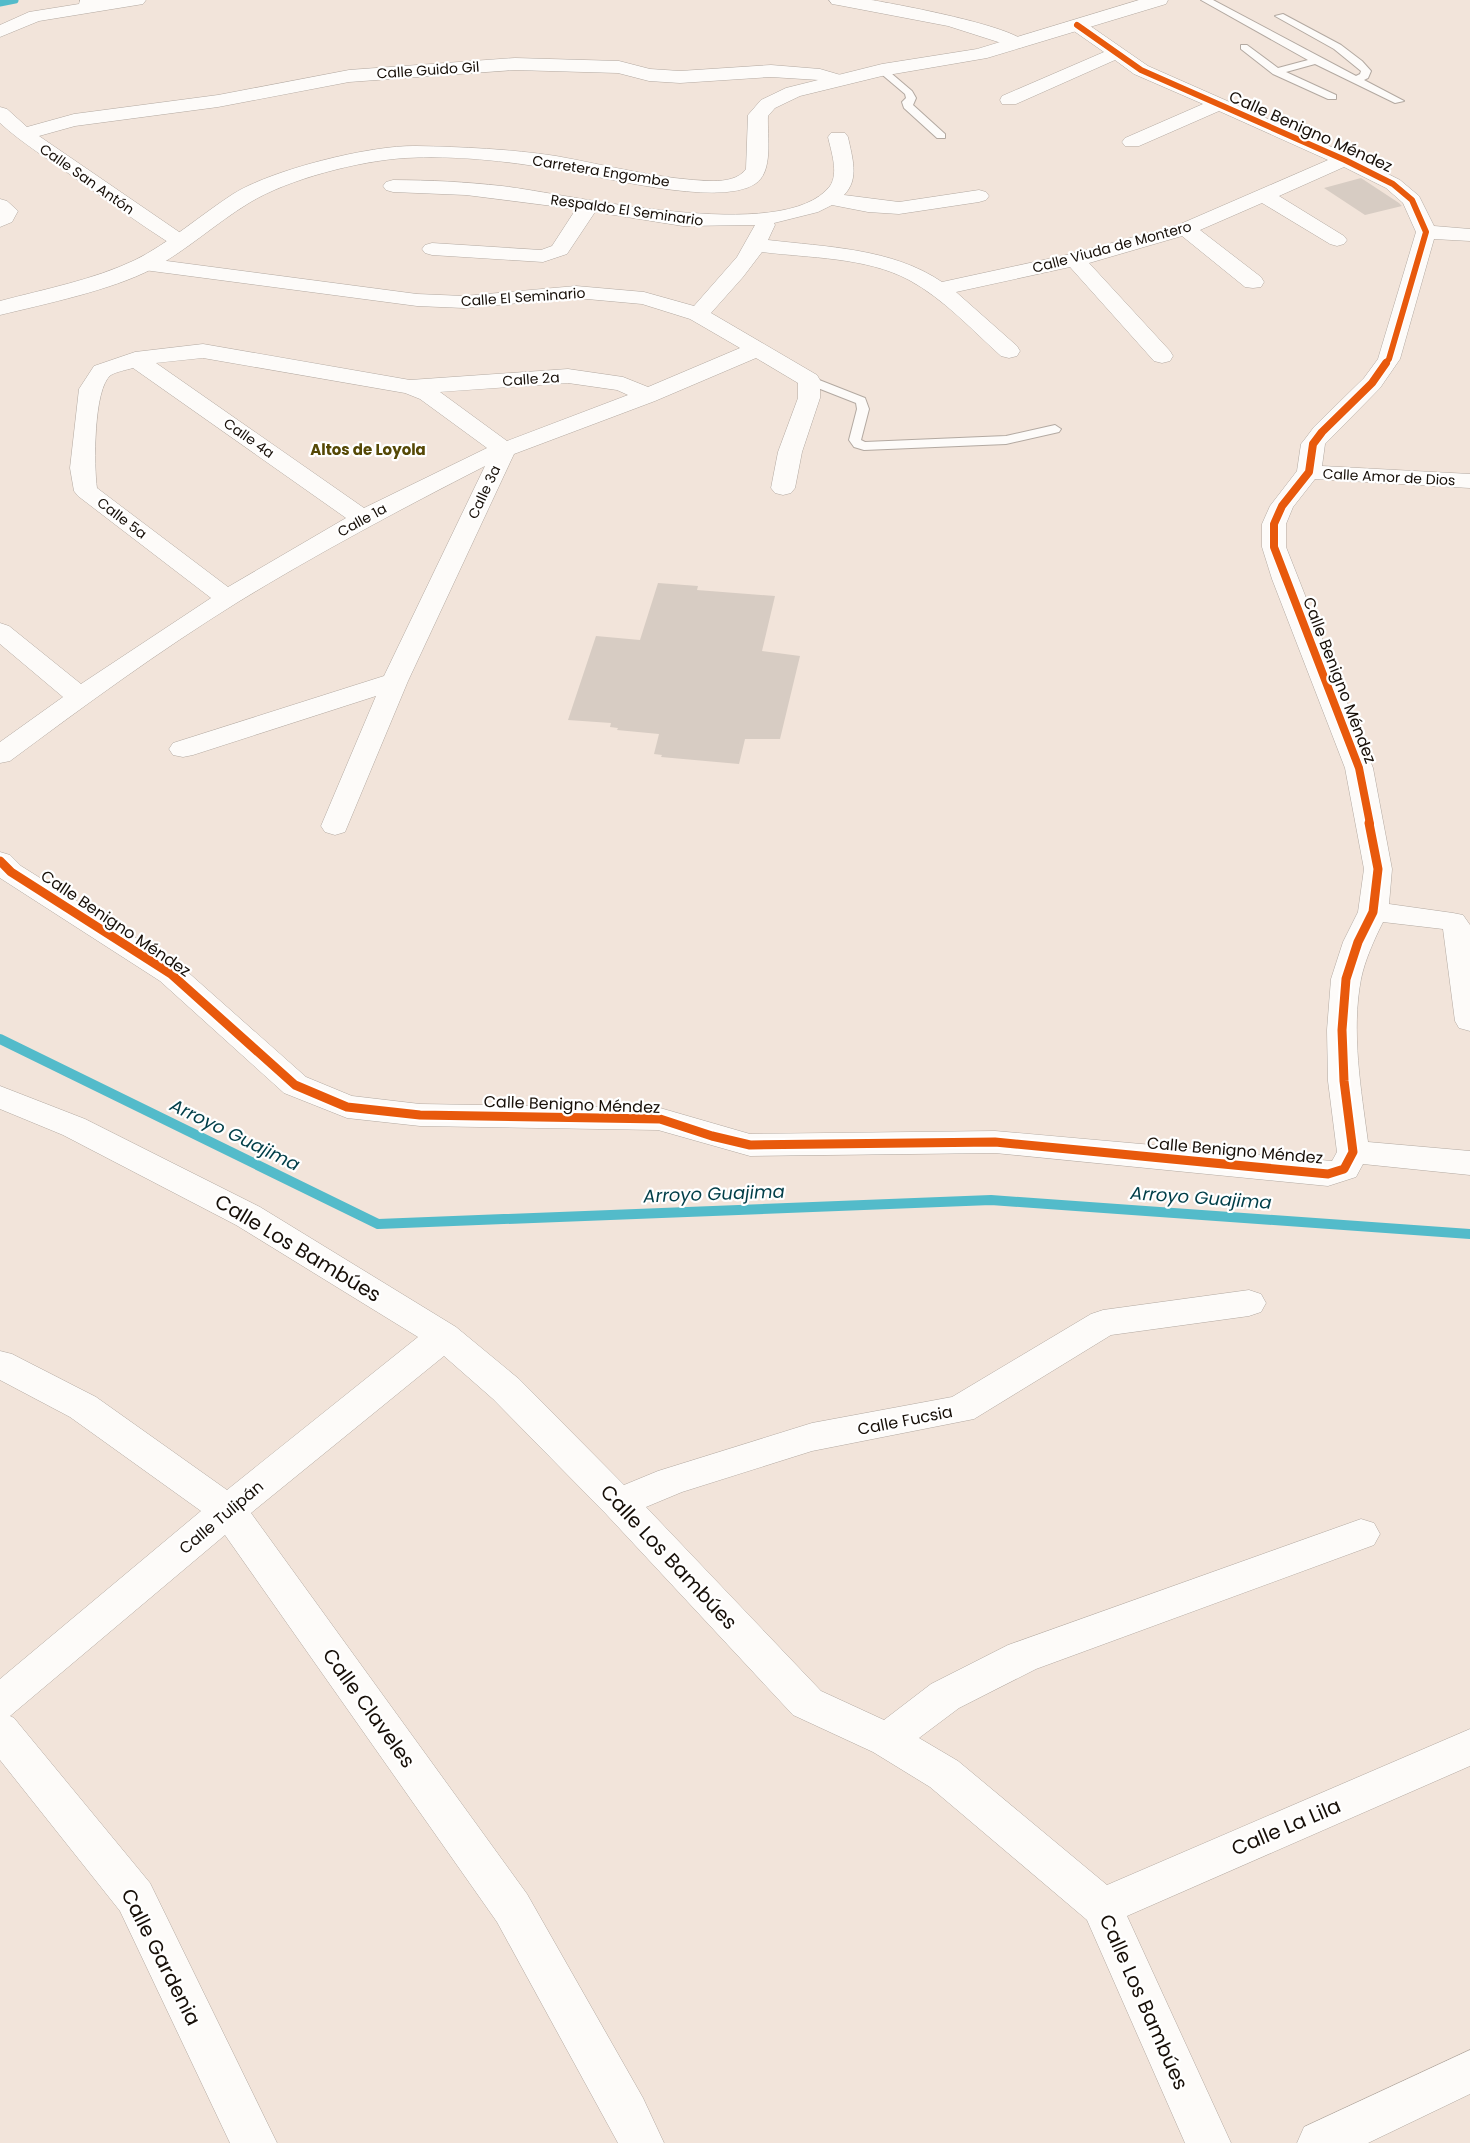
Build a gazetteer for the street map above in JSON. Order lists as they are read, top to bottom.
{
  "streets": {
    "street": [
      "Calle Guido Gil",
      "Calle Benigno Méndez",
      "Carretera Engombe",
      "Calle San Antón",
      "Respaldo El Seminario",
      "Calle Viuda de Montero",
      "Calle El Seminario",
      "Calle 2a",
      "Calle 4a",
      "Calle Amor de Dios",
      "Calle 3a",
      "Calle 5a",
      "Calle 1a",
      "Calle Los Bambúes",
      "Calle Fucsia",
      "Calle Tulipán",
      "Calle Claveles",
      "Calle La Lila",
      "Calle Gardenia"
    ]
  },
  "crossings": [
    ["Calle Guido Gil", "Carretera Engombe"],
    ["Calle Guido Gil", "Calle San Antón"],
    ["Calle Benigno Méndez", "Carretera Engombe"],
    ["Calle Benigno Méndez", "Calle Viuda de Montero"],
    ["Calle Benigno Méndez", "Calle Amor de Dios"],
    ["Carretera Engombe", "Calle San Antón"],
    ["Carretera Engombe", "Calle El Seminario"],
    ["Calle El Seminario", "Calle 1a"],
    ["Calle 2a", "Calle 3a"],
    ["Calle 2a", "Calle 1a"],
    ["Calle 4a", "Calle 3a"],
    ["Calle 4a", "Calle 5a"],
    ["Calle 4a", "Calle 1a"],
    ["Calle 3a", "Calle 5a"],
    ["Calle 3a", "Calle 1a"],
    ["Calle 5a", "Calle 1a"],
    ["Calle Los Bambúes", "Calle Fucsia"],
    ["Calle Los Bambúes", "Calle Tulipán"],
    ["Calle Los Bambúes", "Calle La Lila"],
    ["Calle Tulipán", "Calle Claveles"]
  ],
  "districts": ["Altos de Loyola"],
  "water": ["Arroyo Guajima"]
}
